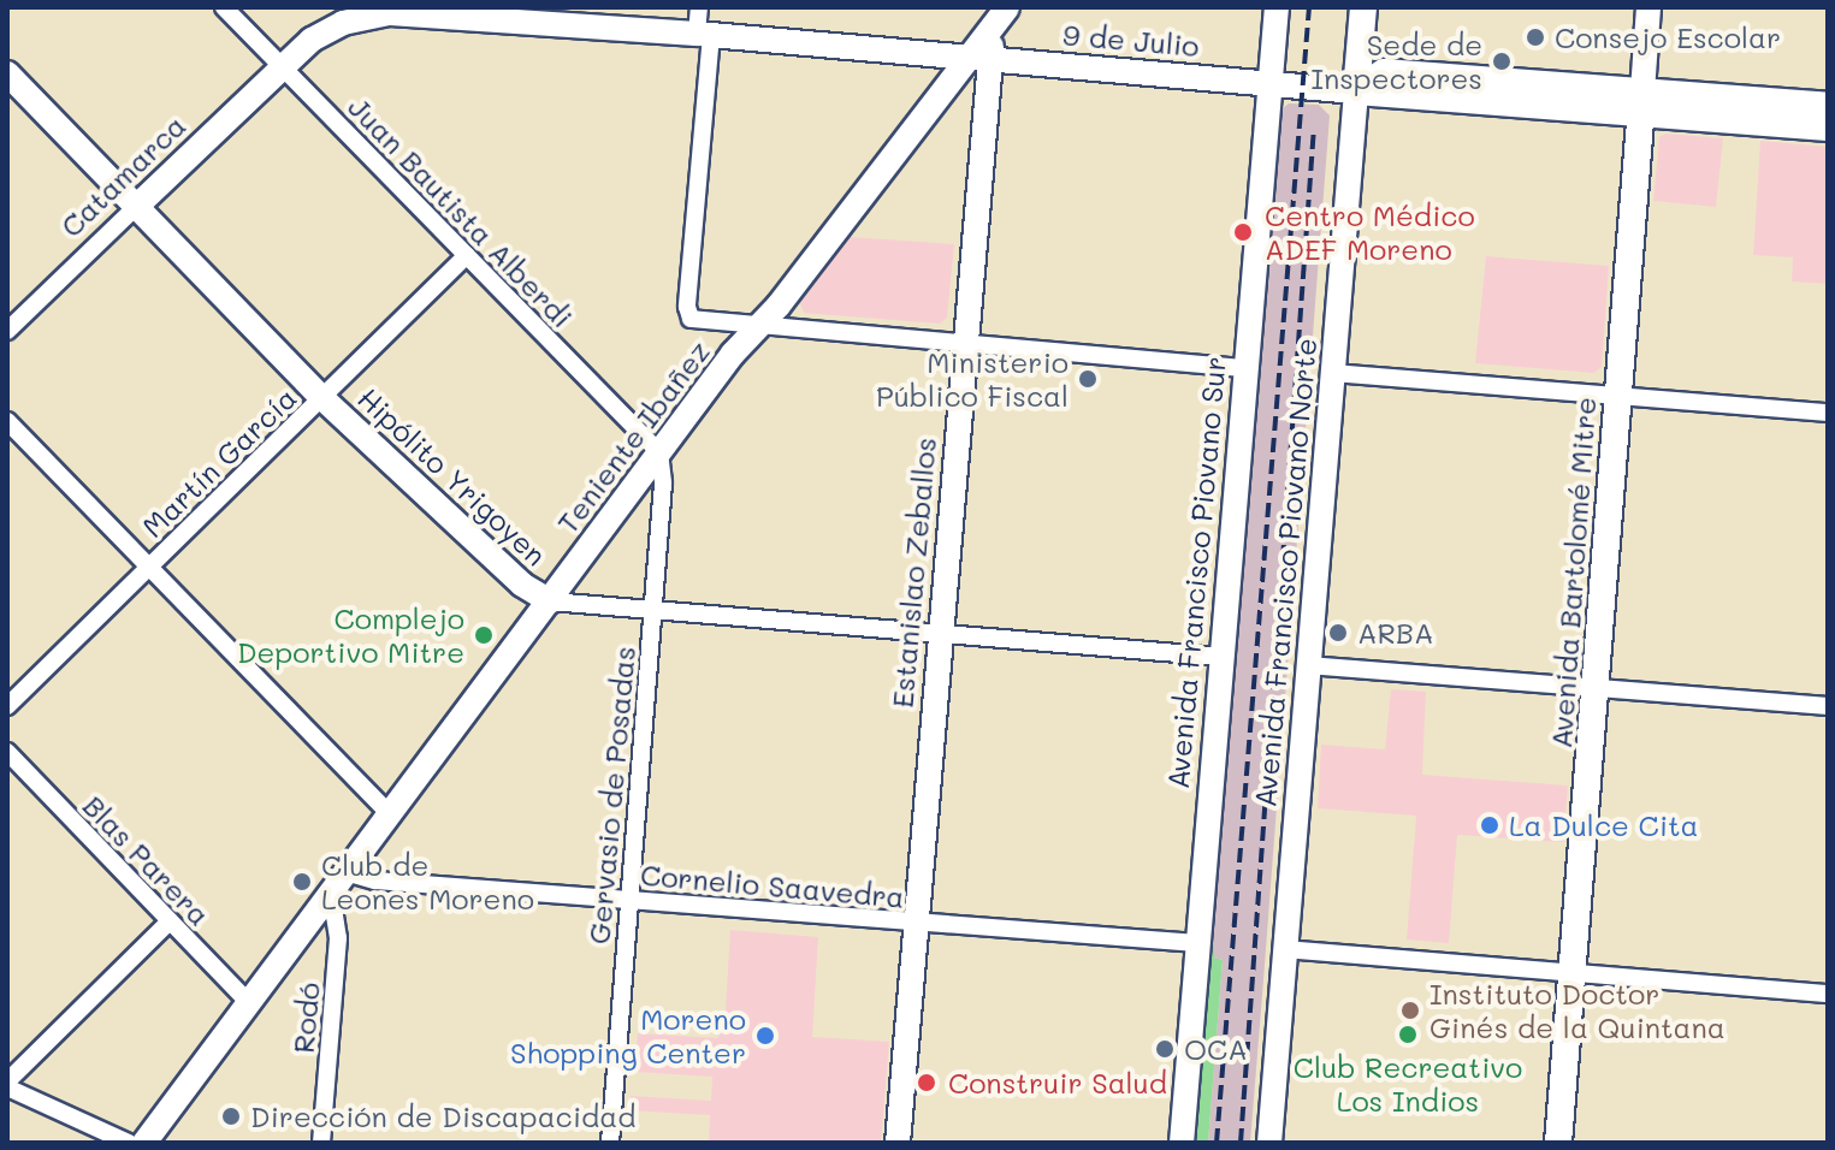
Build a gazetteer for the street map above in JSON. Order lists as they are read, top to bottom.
{
  "streets": {
    "main road": ["Avenida Francisco Piovano Norte", "Avenida Bartolomé Mitre"],
    "street": [
      "9 de Julio",
      "Catamarca",
      "Juan Bautista Alberdi",
      "Teniente Ibañez",
      "Martín García",
      "Hipólito Yrigoyen",
      "Estanislao Zeballos",
      "Avenida Francisco Piovano Sur",
      "Gervasio de Posadas",
      "Blas Parera",
      "Cornelio Saavedra",
      "Rodó"
    ]
  },
  "crossings": [
    ["9 de Julio", "Catamarca"],
    ["9 de Julio", "Juan Bautista Alberdi"],
    ["9 de Julio", "Teniente Ibañez"],
    ["9 de Julio", "Estanislao Zeballos"],
    ["9 de Julio", "Avenida Francisco Piovano Sur"],
    ["9 de Julio", "Avenida Francisco Piovano Norte"],
    ["Catamarca", "Juan Bautista Alberdi"],
    ["Catamarca", "Hipólito Yrigoyen"],
    ["Juan Bautista Alberdi", "Teniente Ibañez"],
    ["Juan Bautista Alberdi", "Martín García"],
    ["Juan Bautista Alberdi", "Gervasio de Posadas"],
    ["Teniente Ibañez", "Hipólito Yrigoyen"],
    ["Teniente Ibañez", "Estanislao Zeballos"],
    ["Teniente Ibañez", "Gervasio de Posadas"],
    ["Teniente Ibañez", "Blas Parera"],
    ["Teniente Ibañez", "Cornelio Saavedra"],
    ["Teniente Ibañez", "Rodó"],
    ["Martín García", "Hipólito Yrigoyen"],
    ["Hipólito Yrigoyen", "Estanislao Zeballos"],
    ["Hipólito Yrigoyen", "Avenida Francisco Piovano Sur"],
    ["Hipólito Yrigoyen", "Gervasio de Posadas"],
    ["Estanislao Zeballos", "Cornelio Saavedra"],
    ["Avenida Francisco Piovano Sur", "Cornelio Saavedra"],
    ["Gervasio de Posadas", "Cornelio Saavedra"]
  ],
  "places": [
    "Consejo Escolar",
    "Sede de Inspectores",
    "Centro Médico ADEF Moreno",
    "Ministerio Público Fiscal",
    "ARBA",
    "Complejo Deportivo Mitre",
    "La Dulce Cita",
    "Club de Leones Moreno",
    "Instituto Doctor Ginés de la Quintana",
    "Club Recreativo Los Indios",
    "Moreno Shopping Center",
    "OCA",
    "Construir Salud",
    "Dirección de Discapacidad"
  ]
}
